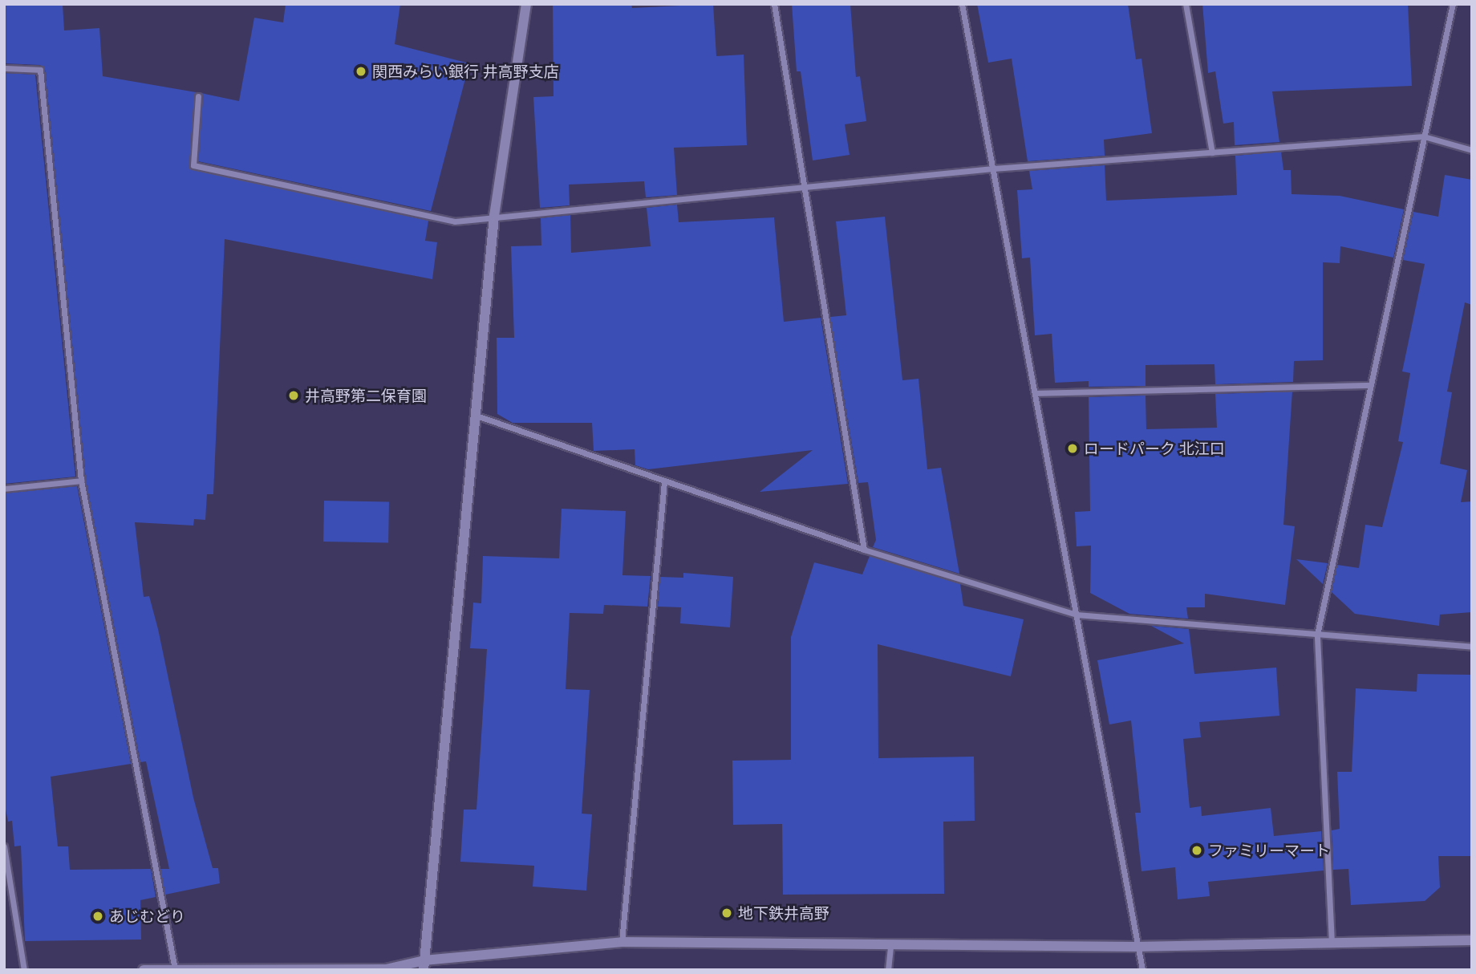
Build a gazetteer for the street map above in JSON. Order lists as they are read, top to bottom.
{
  "places": [
    "関西みらい銀行 井高野支店",
    "井高野第二保育園",
    "ロードパーク 北江口",
    "ファミリーマート",
    "地下鉄井高野",
    "あじむどり"
  ]
}
